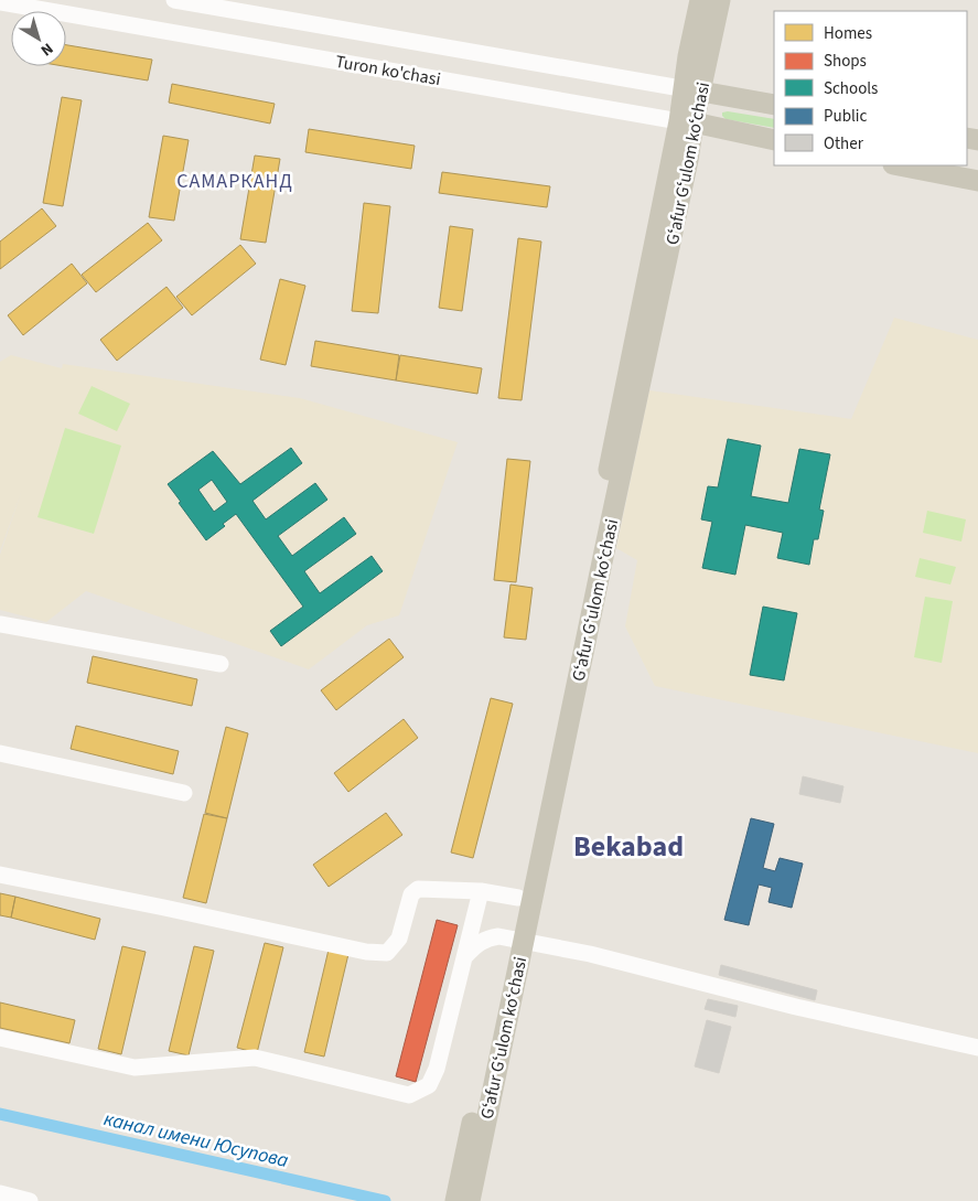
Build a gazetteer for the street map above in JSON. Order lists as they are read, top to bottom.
{
  "streets": {
    "main road": ["Turon ko'chasi", "Gʻafur Gʻulom koʻchasi"]
  },
  "crossings": [
    ["Turon ko'chasi", "Gʻafur Gʻulom koʻchasi"]
  ],
  "districts": ["САМАРКАНД", "Bekabad"],
  "water": ["канал имени Юсупова"],
  "legend": [
    "Homes",
    "Shops",
    "Schools",
    "Public",
    "Other"
  ],
  "north": "bottom right"
}
